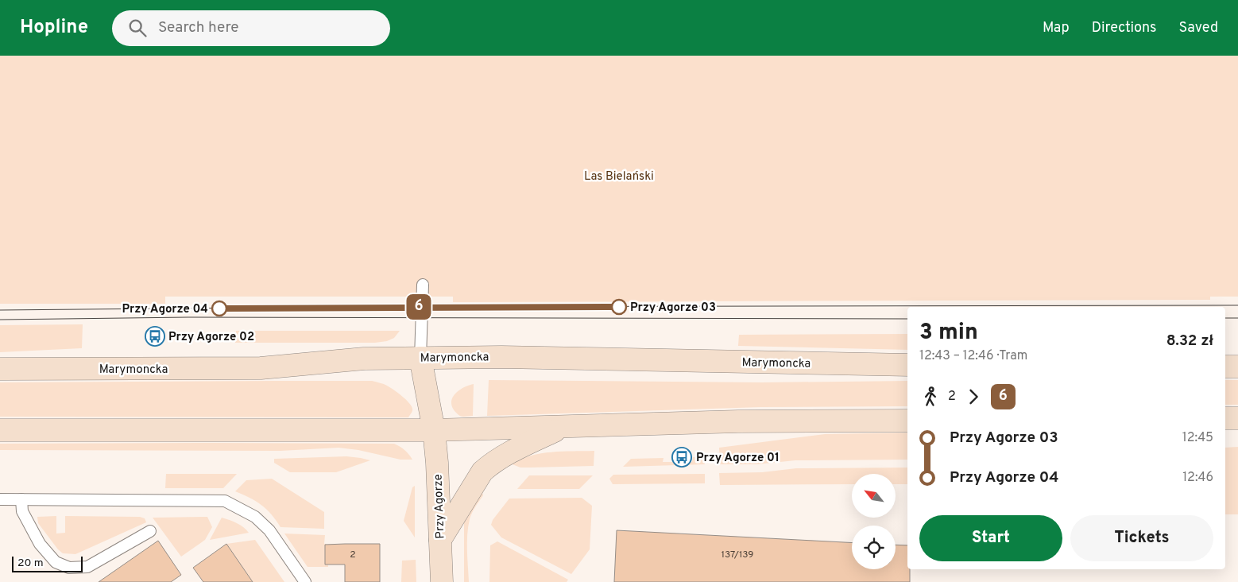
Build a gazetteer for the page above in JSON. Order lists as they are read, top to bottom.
{
  "streets": {
    "main road": ["Marymoncka", "Przy Agorze"]
  },
  "crossings": [
    ["Marymoncka", "Przy Agorze"]
  ],
  "parks": ["Las Bielański"],
  "places": {
    "other": ["Przy Agorze 03", "Przy Agorze 04"],
    "bus stop": ["Przy Agorze 02", "Przy Agorze 01"]
  },
  "lines": ["tram line 6"],
  "house_numbers": ["2", "137/139"],
  "scale_bar": "20 m",
  "north": "top left",
  "page": {
    "header": "Hopline",
    "search": "Search here",
    "nav": ["Map", "Directions", "Saved"],
    "on_map": "6",
    "heading": ["3 min", "12:43 – 12:46 · Tram", "8.32 zł"],
    "legs": ["2", "6"],
    "list": [
      {
        "name": "Przy Agorze 03",
        "value": "12:45"
      },
      {
        "name": "Przy Agorze 04",
        "value": "12:46"
      }
    ],
    "buttons": ["Start", "Tickets"],
    "scale": "20 m"
  }
}
